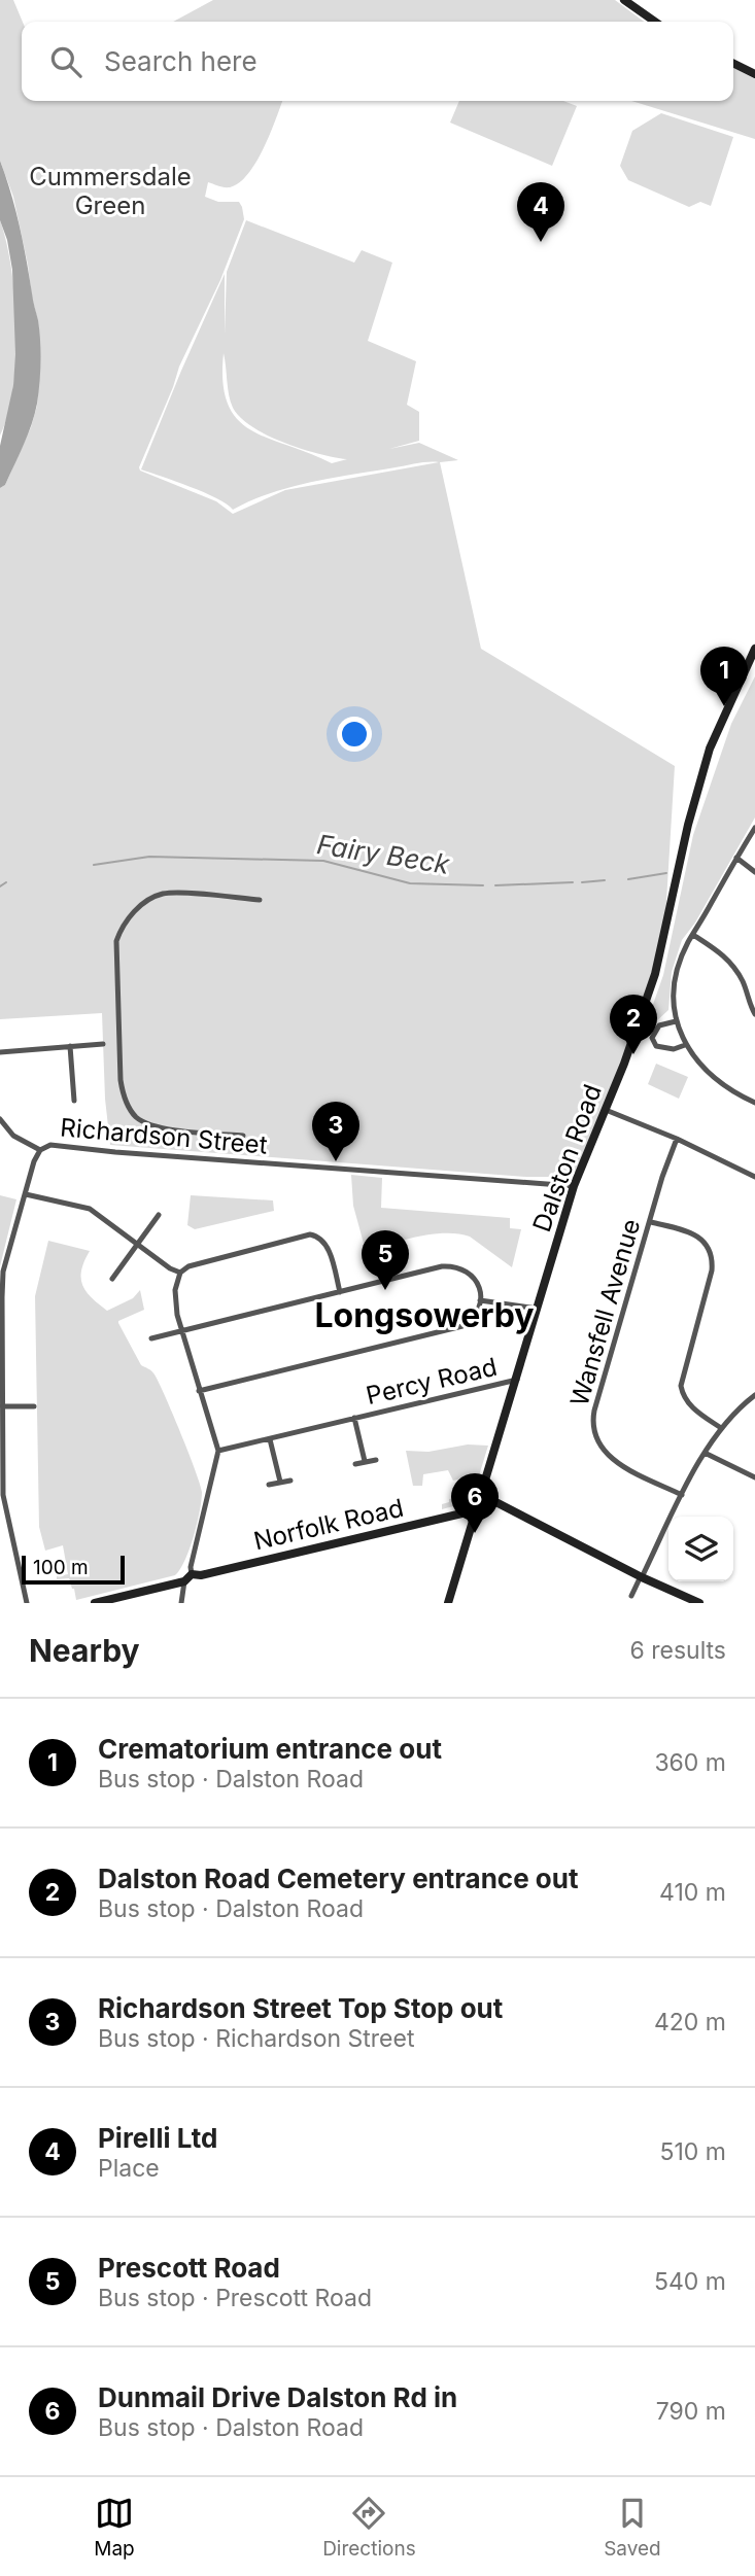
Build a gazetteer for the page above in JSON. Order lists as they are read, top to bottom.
{
  "streets": {
    "main road": ["Dalston Road", "Norfolk Road"],
    "street": ["Richardson Street", "Wansfell Avenue", "Percy Road"]
  },
  "crossings": [
    ["Richardson Street", "Dalston Road"],
    ["Dalston Road", "Percy Road"],
    ["Dalston Road", "Norfolk Road"]
  ],
  "districts": ["Longsowerby"],
  "water": ["Fairy Beck"],
  "parks": ["Cummersdale Green"],
  "scale_bar": "100 m",
  "page": {
    "search": "Search here",
    "pins": [
      "4",
      "1",
      "2",
      "3",
      "5",
      "6"
    ],
    "scale": "100 m",
    "heading": ["Nearby", "6 results"],
    "list": [
      {
        "mark": "1",
        "name": "Crematorium entrance out",
        "note": "Bus stop · Dalston Road",
        "value": "360 m"
      },
      {
        "mark": "2",
        "name": "Dalston Road Cemetery entrance out",
        "note": "Bus stop · Dalston Road",
        "value": "410 m"
      },
      {
        "mark": "3",
        "name": "Richardson Street Top Stop out",
        "note": "Bus stop · Richardson Street",
        "value": "420 m"
      },
      {
        "mark": "4",
        "name": "Pirelli Ltd",
        "note": "Place",
        "value": "510 m"
      },
      {
        "mark": "5",
        "name": "Prescott Road",
        "note": "Bus stop · Prescott Road",
        "value": "540 m"
      },
      {
        "mark": "6",
        "name": "Dunmail Drive Dalston Rd in",
        "note": "Bus stop · Dalston Road",
        "value": "790 m"
      }
    ],
    "nav": ["Map", "Directions", "Saved"]
  }
}
